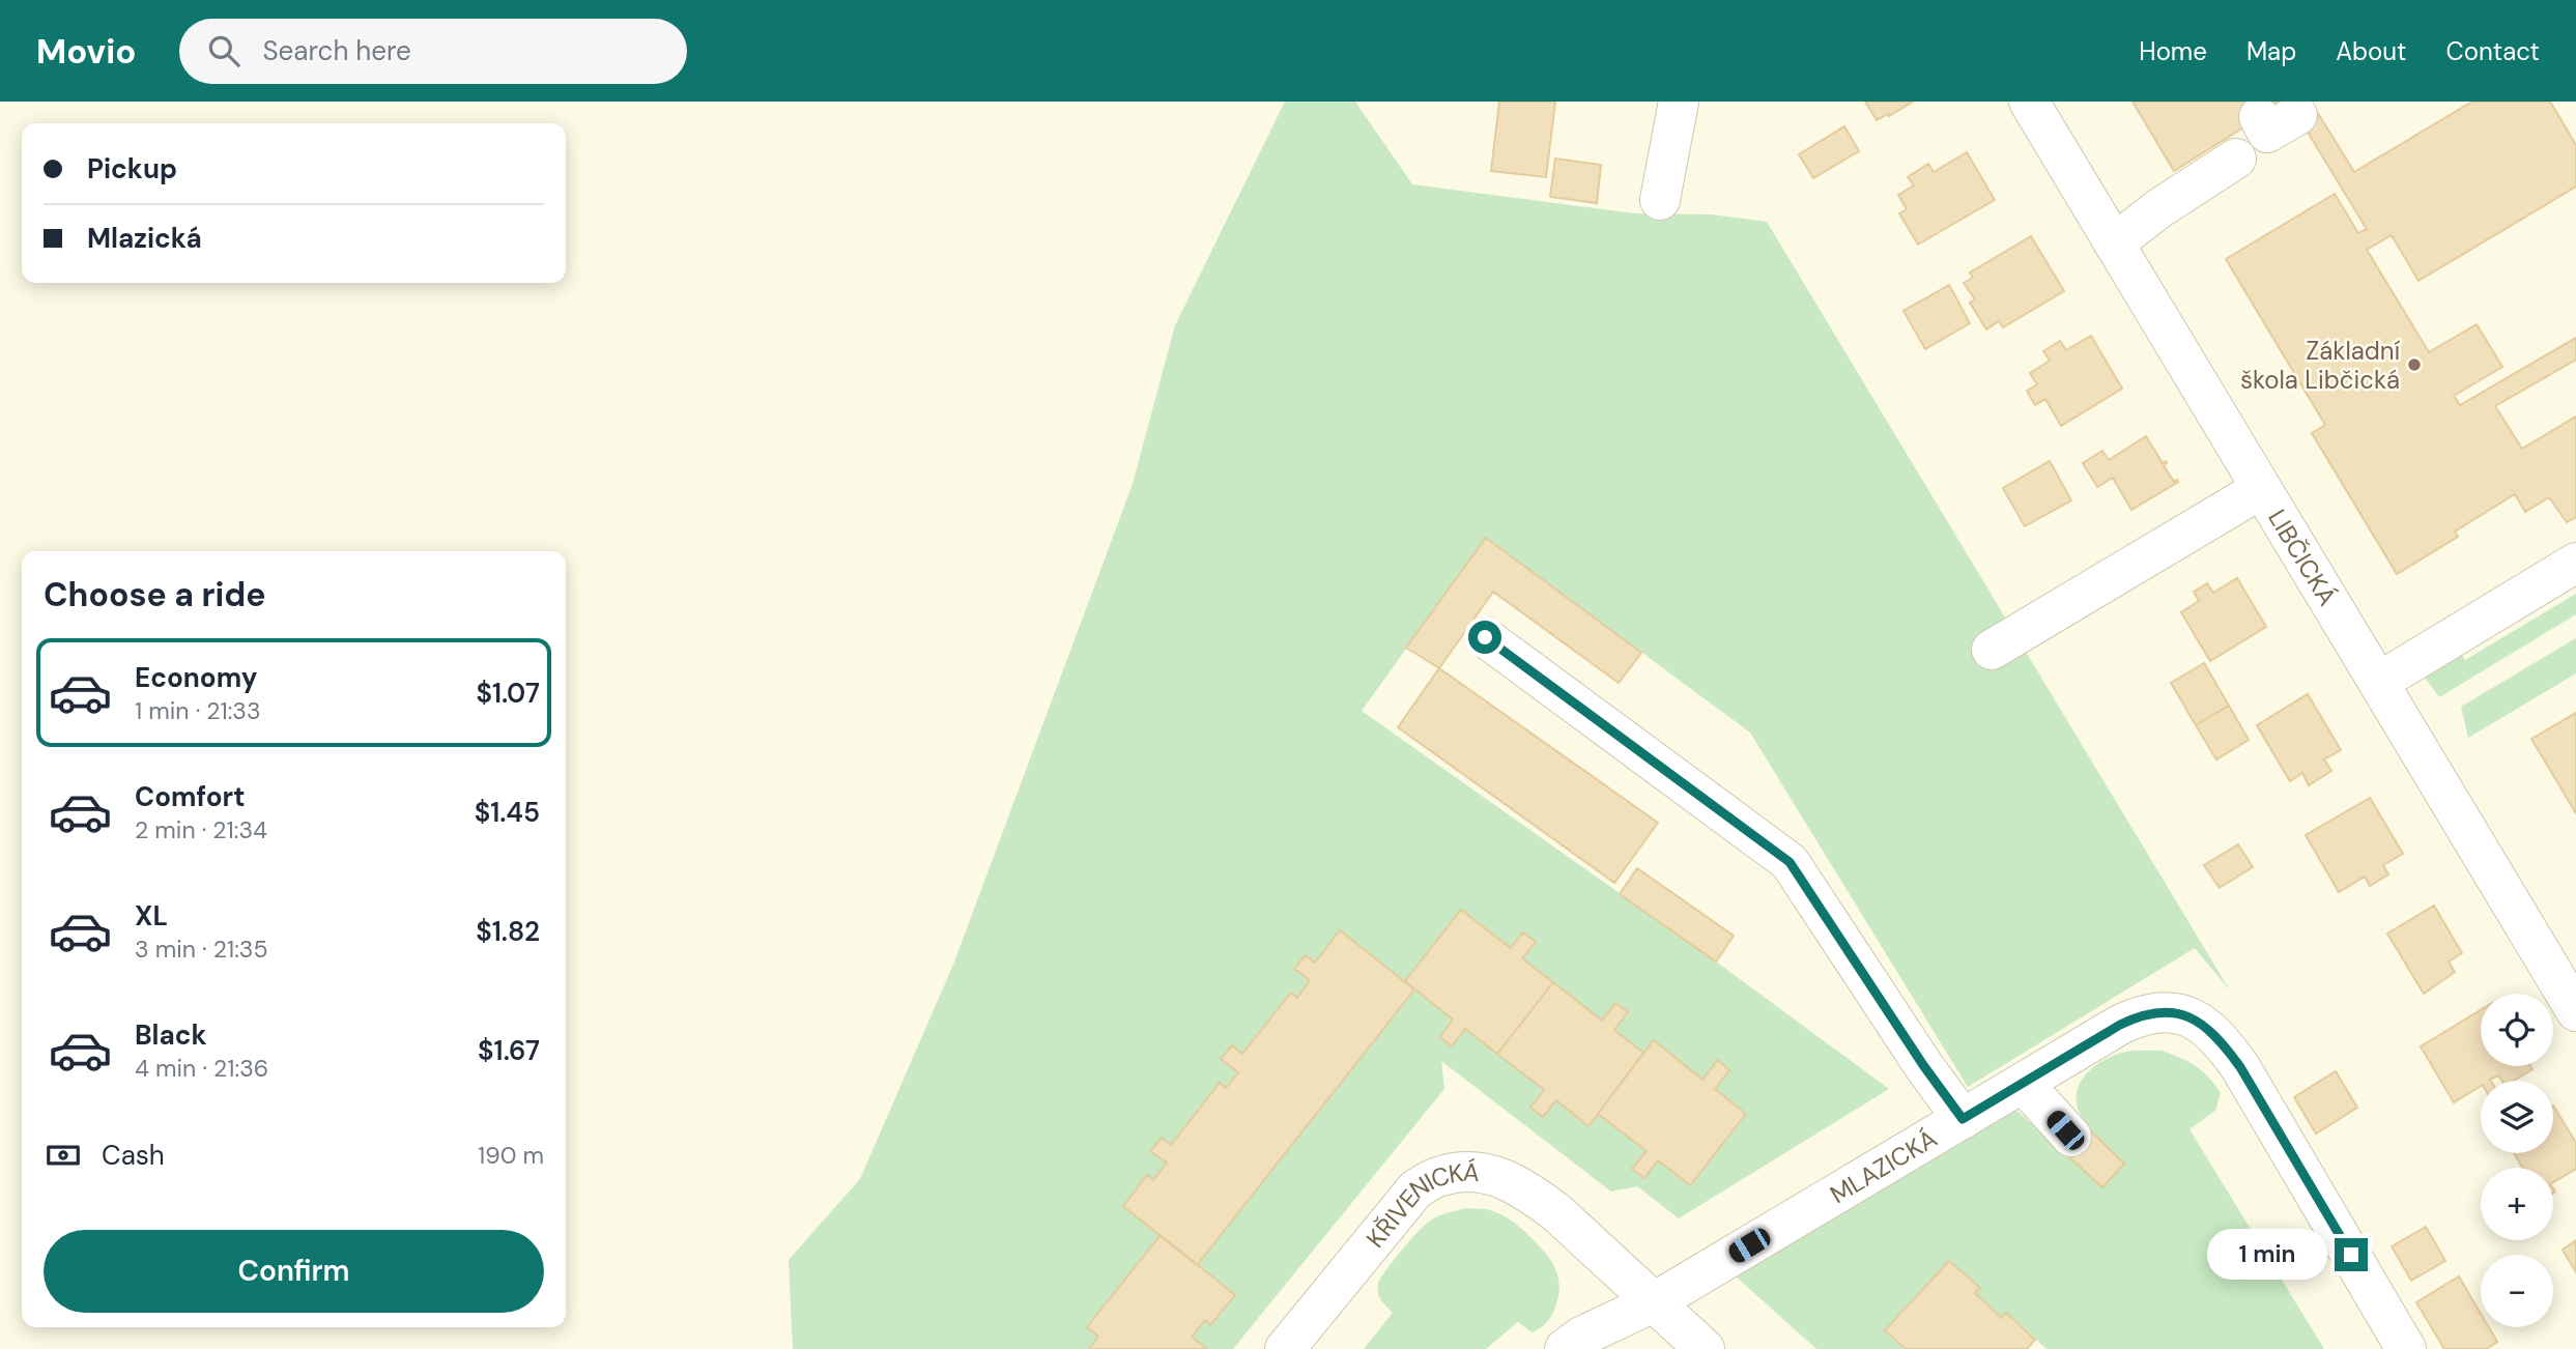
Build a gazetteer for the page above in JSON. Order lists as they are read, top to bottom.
{
  "streets": {
    "street": ["LIBČICKÁ", "MLAZICKÁ", "KŘIVENICKÁ"]
  },
  "crossings": [
    ["MLAZICKÁ", "KŘIVENICKÁ"]
  ],
  "places": ["Základní škola Libčická"],
  "page": {
    "header": "Movio",
    "search": "Search here",
    "nav": [
      "Home",
      "Map",
      "About",
      "Contact"
    ],
    "banner": ["Pickup", "Mlazická"],
    "heading": "Choose a ride",
    "list": [
      {
        "name": "Economy",
        "note": "1 min · 21:33",
        "value": "$1.07"
      },
      {
        "name": "Comfort",
        "note": "2 min · 21:34",
        "value": "$1.45"
      },
      {
        "name": "XL",
        "note": "3 min · 21:35",
        "value": "$1.82"
      },
      {
        "name": "Black",
        "note": "4 min · 21:36",
        "value": "$1.67"
      }
    ],
    "map_buttons": ["+", "−"],
    "pay": ["Cash", "190 m"],
    "buttons": "Confirm",
    "bubble": "1 min"
  }
}
